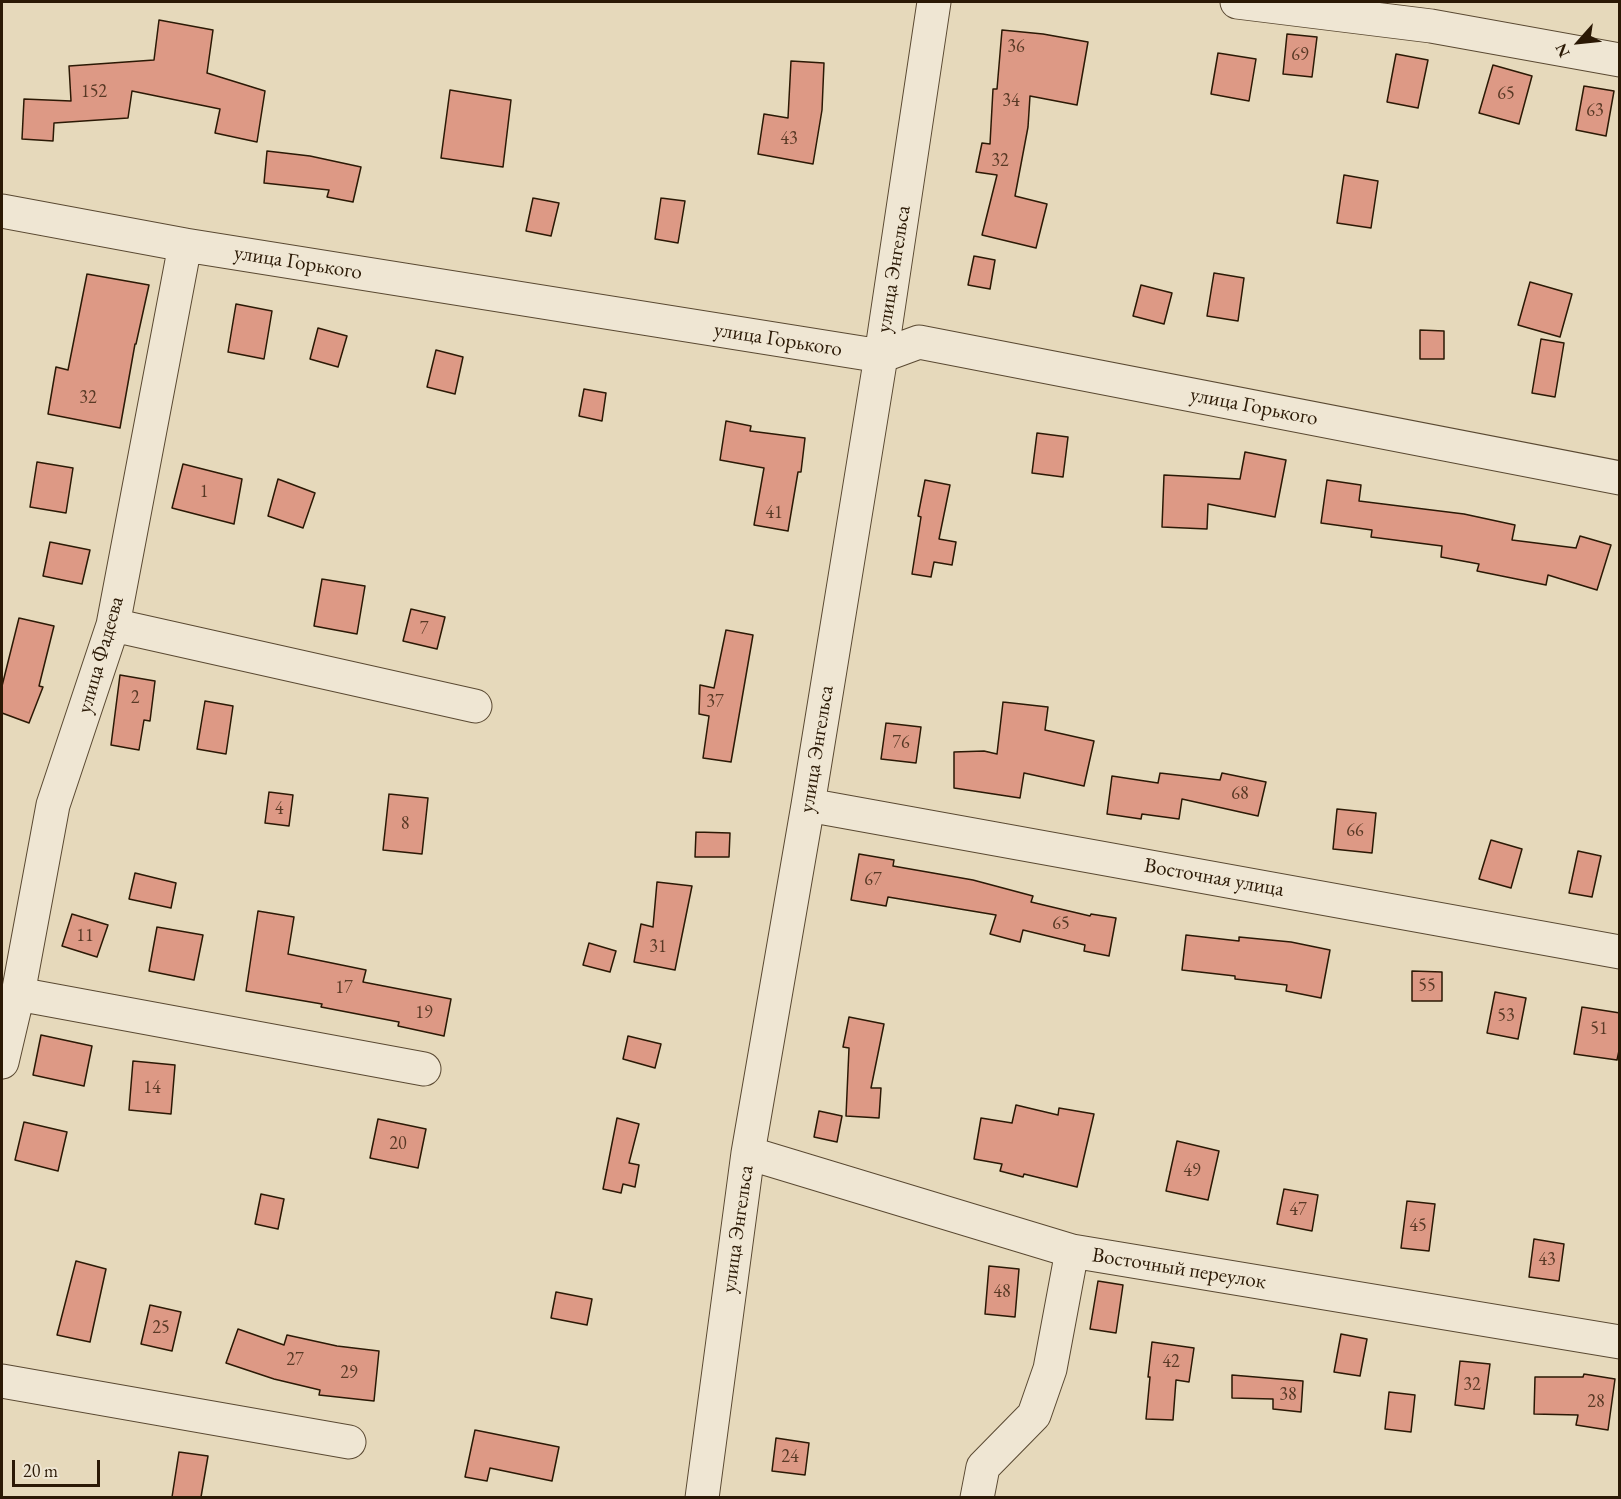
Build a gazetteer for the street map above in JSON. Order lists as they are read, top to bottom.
{
  "streets": {
    "street": [
      "улица Горького",
      "улица Энгельса",
      "улица Фадеева",
      "Восточная улица",
      "Восточный переулок"
    ]
  },
  "crossings": [
    ["улица Горького", "улица Энгельса"],
    ["улица Горького", "улица Фадеева"],
    ["улица Энгельса", "Восточная улица"],
    ["улица Энгельса", "Восточный переулок"]
  ],
  "house_numbers": [
    "36",
    "69",
    "152",
    "65",
    "34",
    "63",
    "43",
    "32",
    "32",
    "1",
    "41",
    "7",
    "2",
    "37",
    "76",
    "68",
    "4",
    "8",
    "66",
    "67",
    "65",
    "11",
    "31",
    "55",
    "17",
    "19",
    "53",
    "51",
    "14",
    "20",
    "49",
    "47",
    "45",
    "43",
    "48",
    "25",
    "27",
    "42",
    "29",
    "32",
    "38",
    "28",
    "24"
  ],
  "scale_bar": "20 m",
  "north": "bottom left"
}
